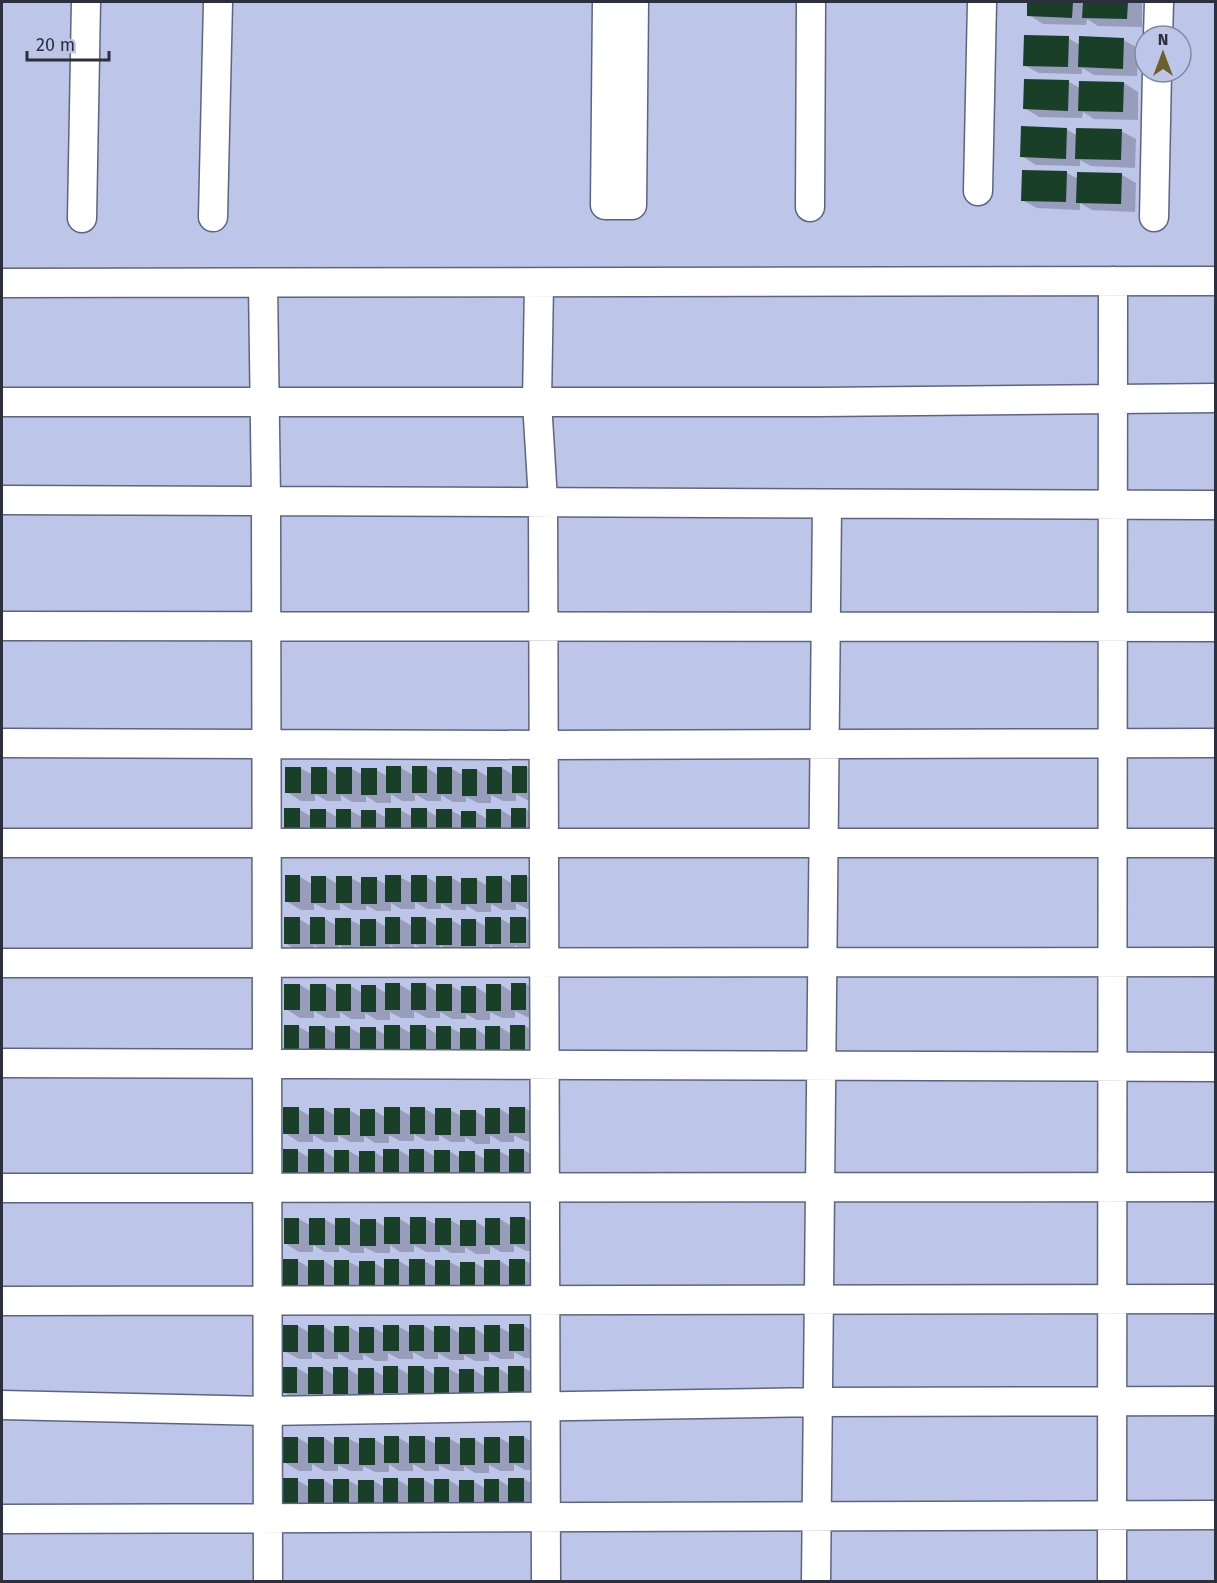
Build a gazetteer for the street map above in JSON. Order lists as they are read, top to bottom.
{
  "scale_bar": "20 m",
  "north": "top"
}
